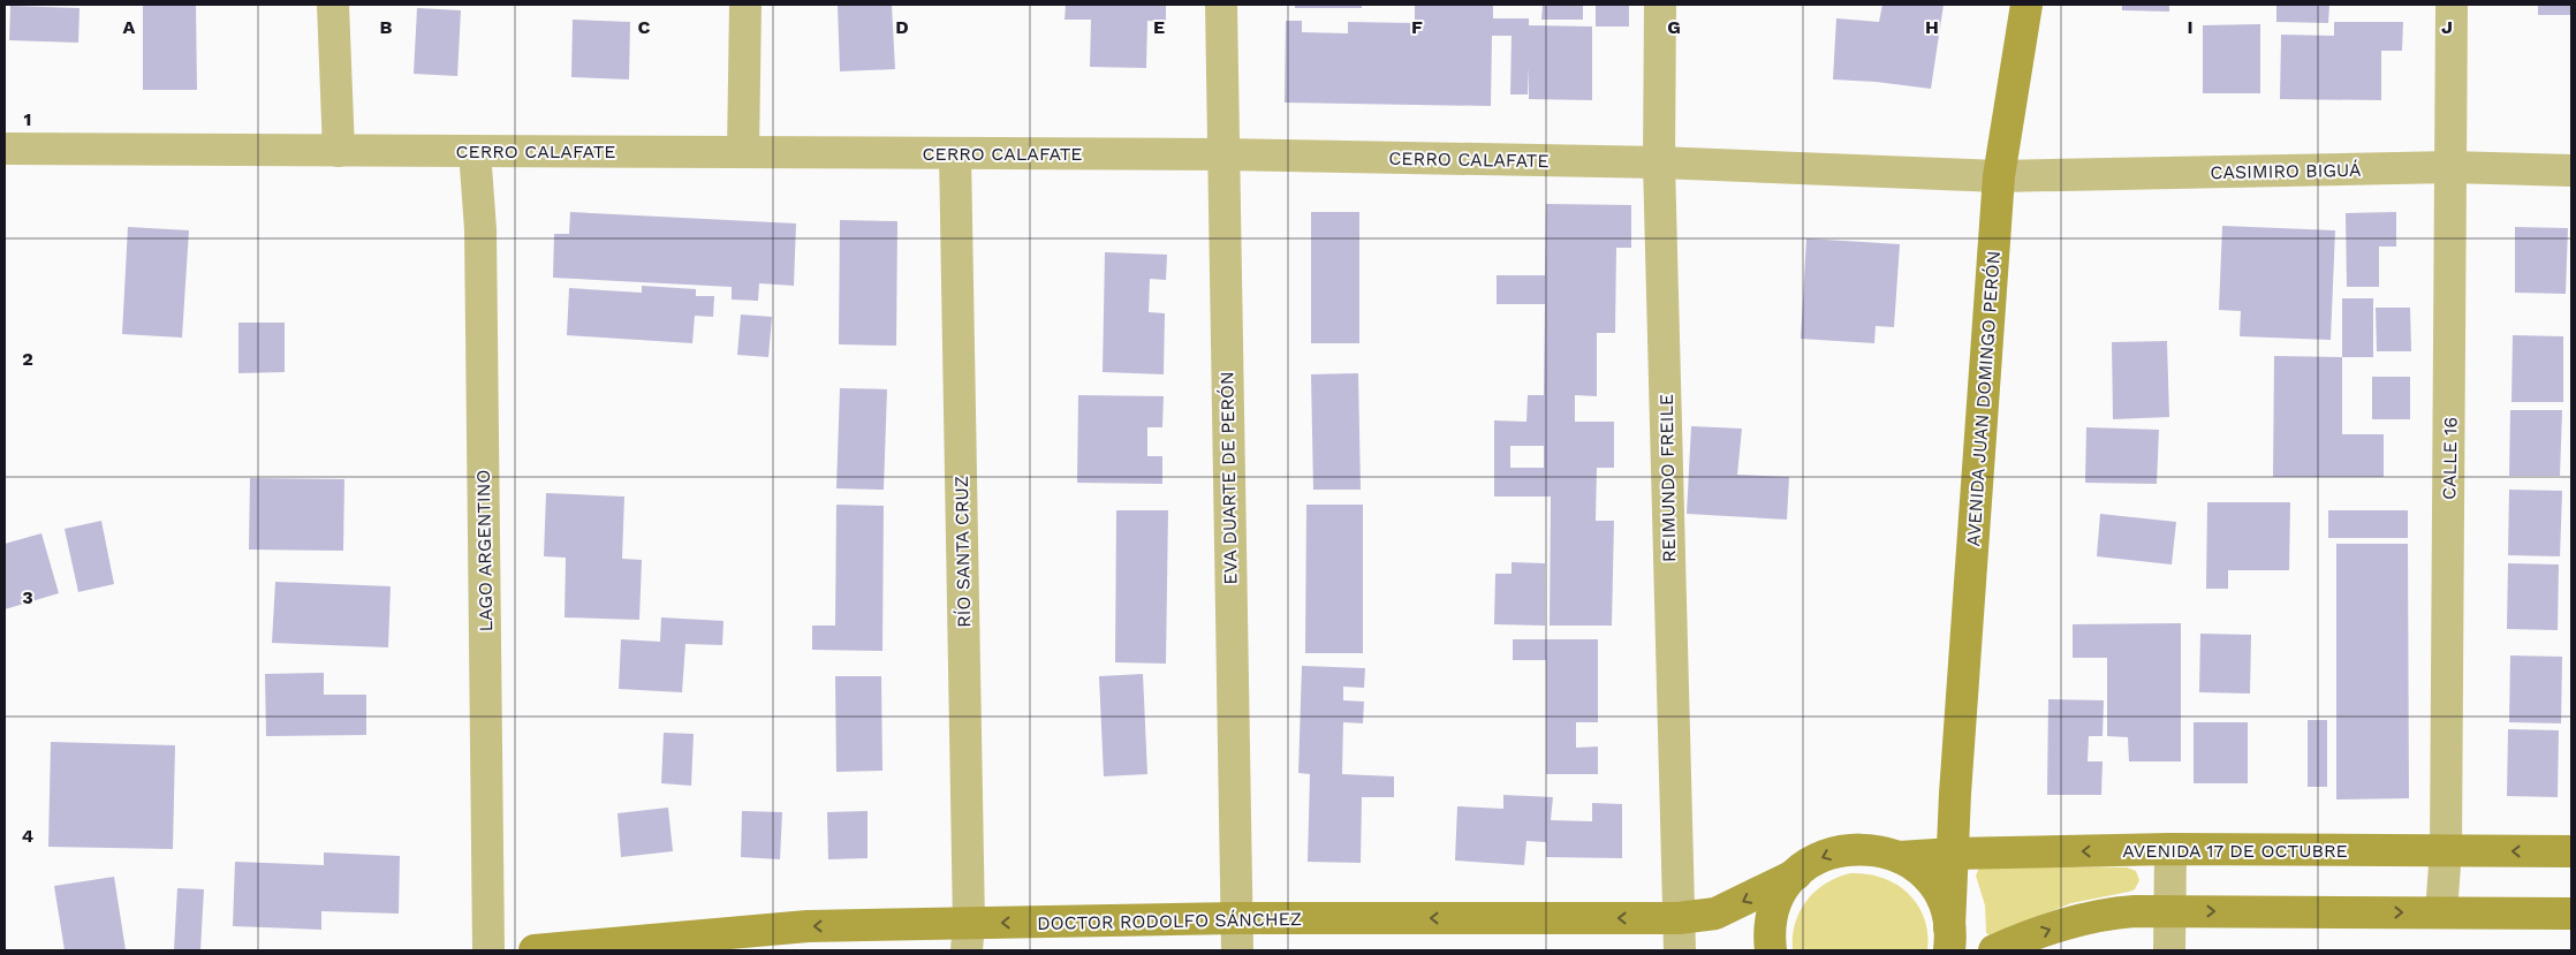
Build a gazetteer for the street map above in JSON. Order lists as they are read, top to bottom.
{
  "streets": {
    "street": [
      "CERRO CALAFATE",
      "CASIMIRO BIGUÁ",
      "AVENIDA JUAN DOMINGO PERÓN",
      "CALLE 16",
      "EVA DUARTE DE PERÓN",
      "REIMUNDO FREILE",
      "LAGO ARGENTINO",
      "RÍO SANTA CRUZ",
      "AVENIDA 17 DE OCTUBRE",
      "DOCTOR RODOLFO SÁNCHEZ"
    ]
  },
  "crossings": [
    ["CERRO CALAFATE", "CASIMIRO BIGUÁ"],
    ["CERRO CALAFATE", "AVENIDA JUAN DOMINGO PERÓN"],
    ["CERRO CALAFATE", "EVA DUARTE DE PERÓN"],
    ["CERRO CALAFATE", "REIMUNDO FREILE"],
    ["CERRO CALAFATE", "LAGO ARGENTINO"],
    ["CERRO CALAFATE", "RÍO SANTA CRUZ"],
    ["CASIMIRO BIGUÁ", "AVENIDA JUAN DOMINGO PERÓN"],
    ["CASIMIRO BIGUÁ", "CALLE 16"],
    ["AVENIDA JUAN DOMINGO PERÓN", "AVENIDA 17 DE OCTUBRE"],
    ["CALLE 16", "AVENIDA 17 DE OCTUBRE"],
    ["EVA DUARTE DE PERÓN", "DOCTOR RODOLFO SÁNCHEZ"],
    ["REIMUNDO FREILE", "DOCTOR RODOLFO SÁNCHEZ"],
    ["RÍO SANTA CRUZ", "DOCTOR RODOLFO SÁNCHEZ"],
    ["AVENIDA 17 DE OCTUBRE", "DOCTOR RODOLFO SÁNCHEZ"]
  ],
  "one_way": ["DOCTOR RODOLFO SÁNCHEZ"],
  "grid": {
    "columns": [
      "A",
      "B",
      "C",
      "D",
      "E",
      "F",
      "G",
      "H",
      "I",
      "J"
    ],
    "rows": [
      "1",
      "2",
      "3",
      "4"
    ]
  }
}
